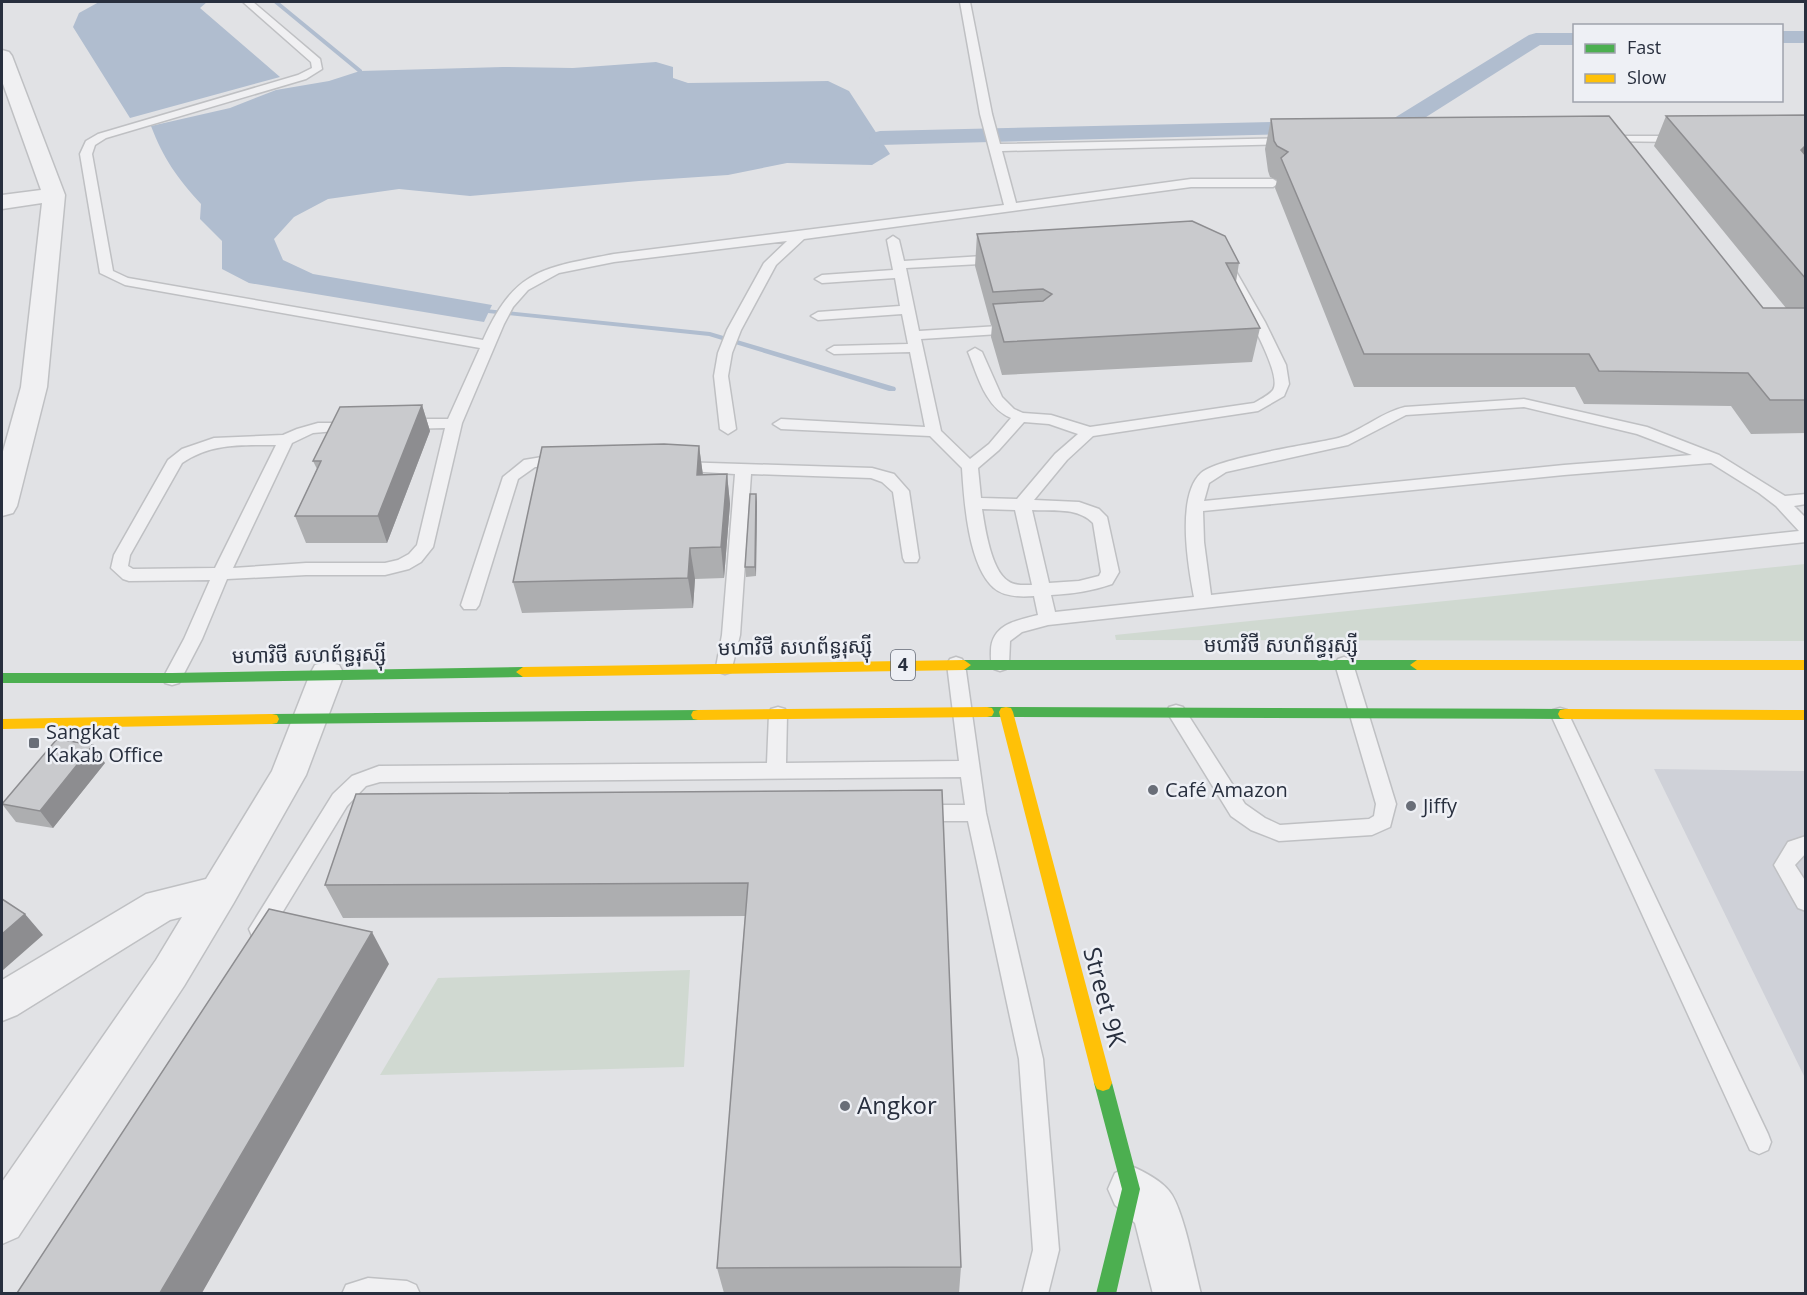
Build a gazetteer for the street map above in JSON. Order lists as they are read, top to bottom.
{
  "streets": {
    "main road": ["មហាវិថី សហព័ន្ធរុស្ស៊ី", "4", "Street 9K"]
  },
  "places": {
    "transit": ["Sangkat Kakab Office"],
    "other": ["Café Amazon", "Jiffy", "Angkor"]
  },
  "legend": ["Fast", "Slow"]
}
